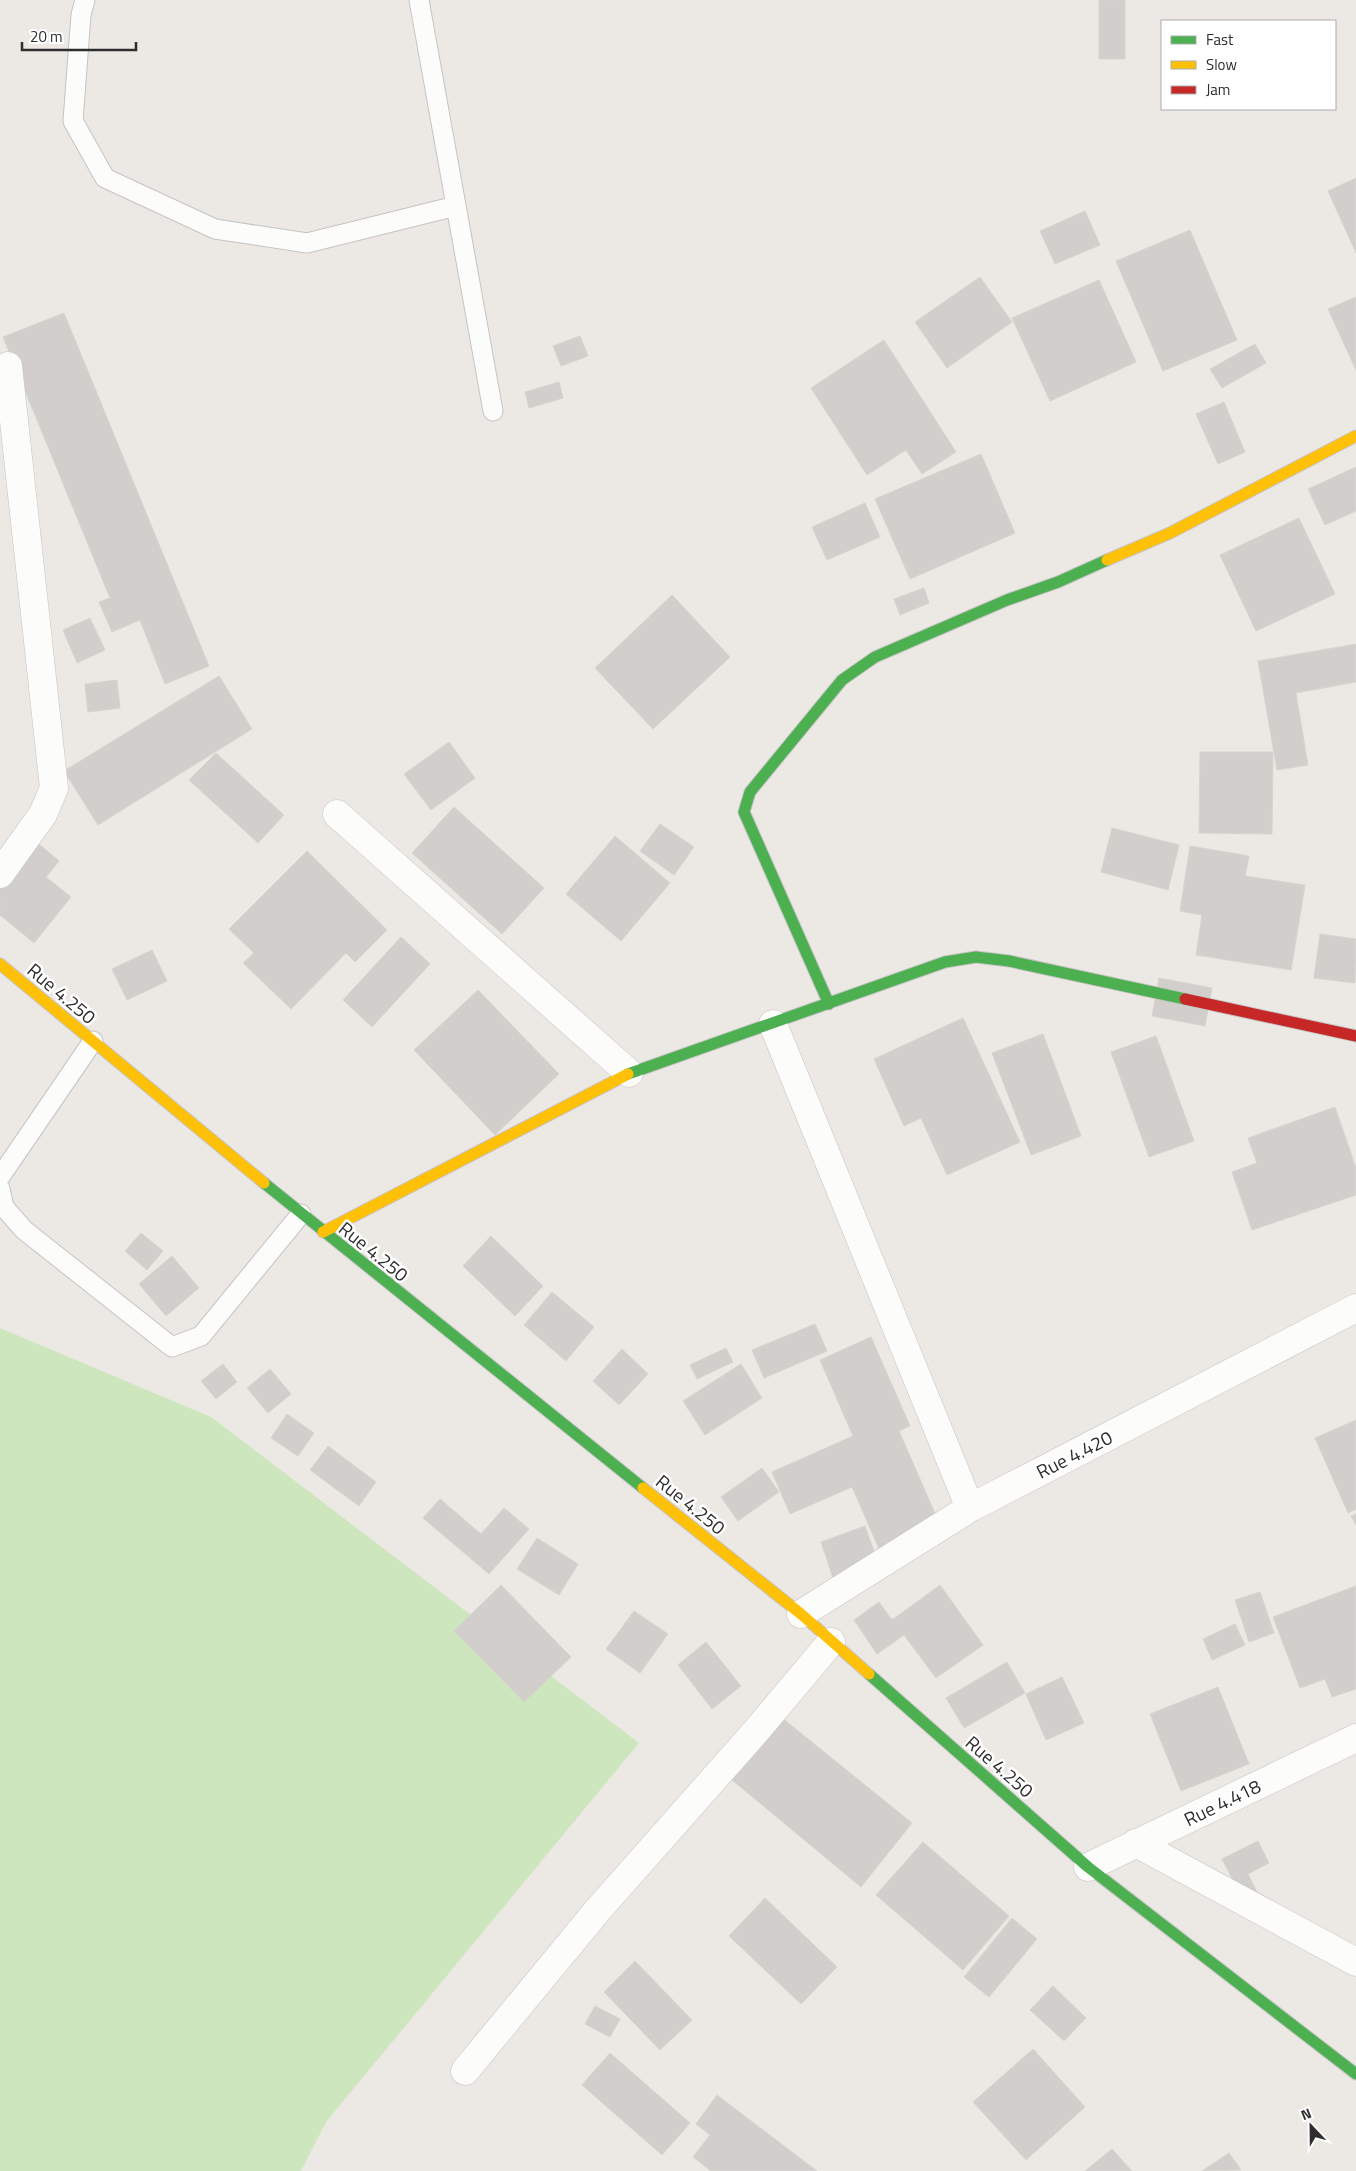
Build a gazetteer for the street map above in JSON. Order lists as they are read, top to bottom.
{
  "streets": {
    "street": ["Rue 4.250", "Rue 4.420", "Rue 4.418"]
  },
  "crossings": [
    ["Rue 4.250", "Rue 4.420"],
    ["Rue 4.250", "Rue 4.418"]
  ],
  "legend": ["Fast", "Slow", "Jam"],
  "scale_bar": "20 m",
  "north": "top"
}
